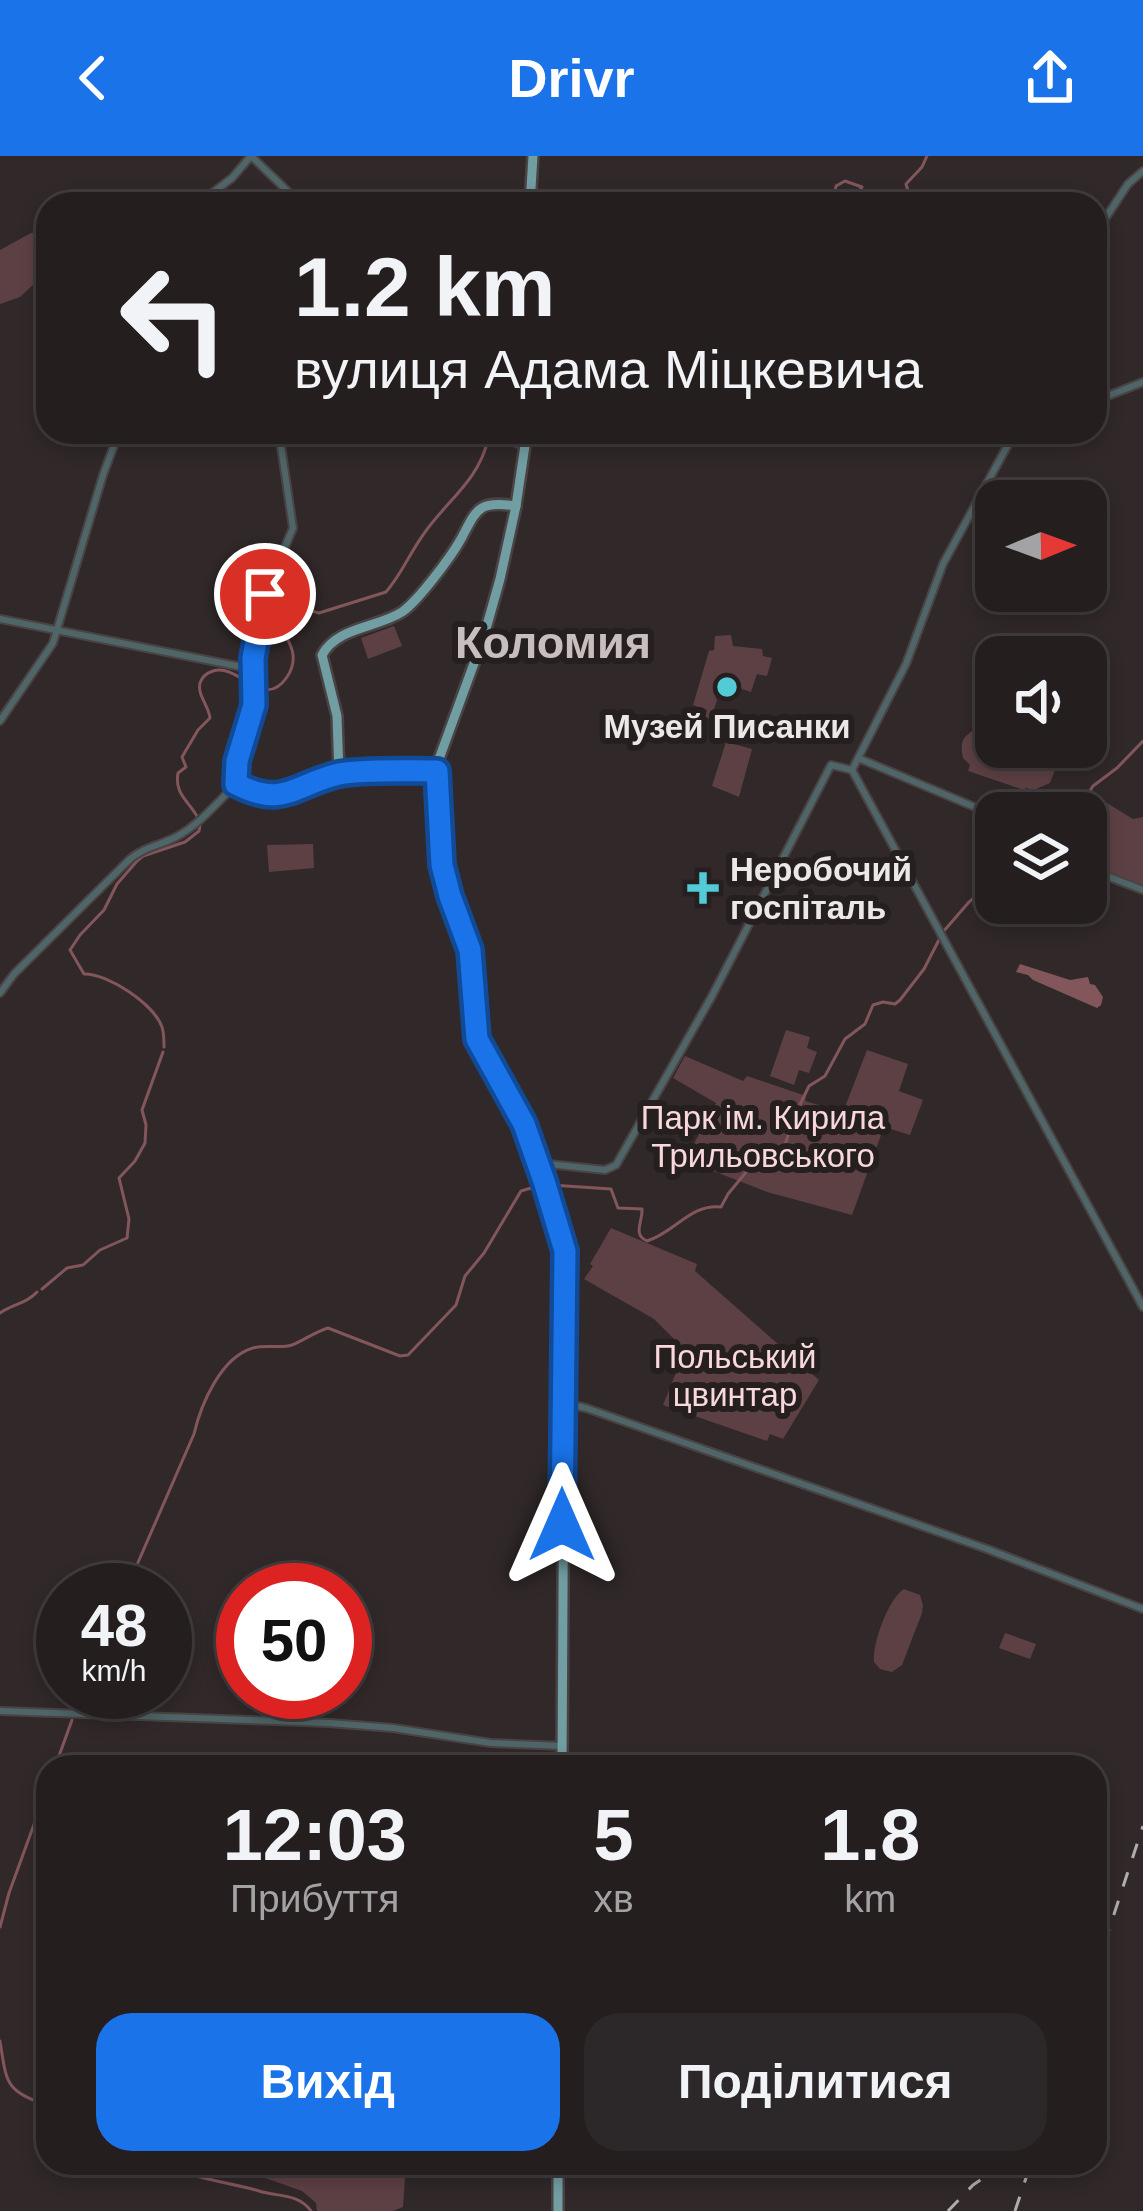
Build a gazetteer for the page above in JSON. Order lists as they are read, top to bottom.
{
  "districts": ["Коломия"],
  "parks": ["Парк ім. Кирила Трильовського", "Польський цвинтар"],
  "places": {
    "other": ["Музей Писанки"],
    "health": ["Неробочий госпіталь"]
  },
  "north": "right",
  "page": {
    "header": "Drivr",
    "turn": ["1.2 km", "вулиця Адама Міцкевича"],
    "speed": "48 km/h",
    "limit": "50",
    "eta": [
      "12:03",
      "Прибуття",
      "5",
      "хв",
      "1.8",
      "km"
    ],
    "buttons": ["Вихід", "Поділитися"]
  }
}
